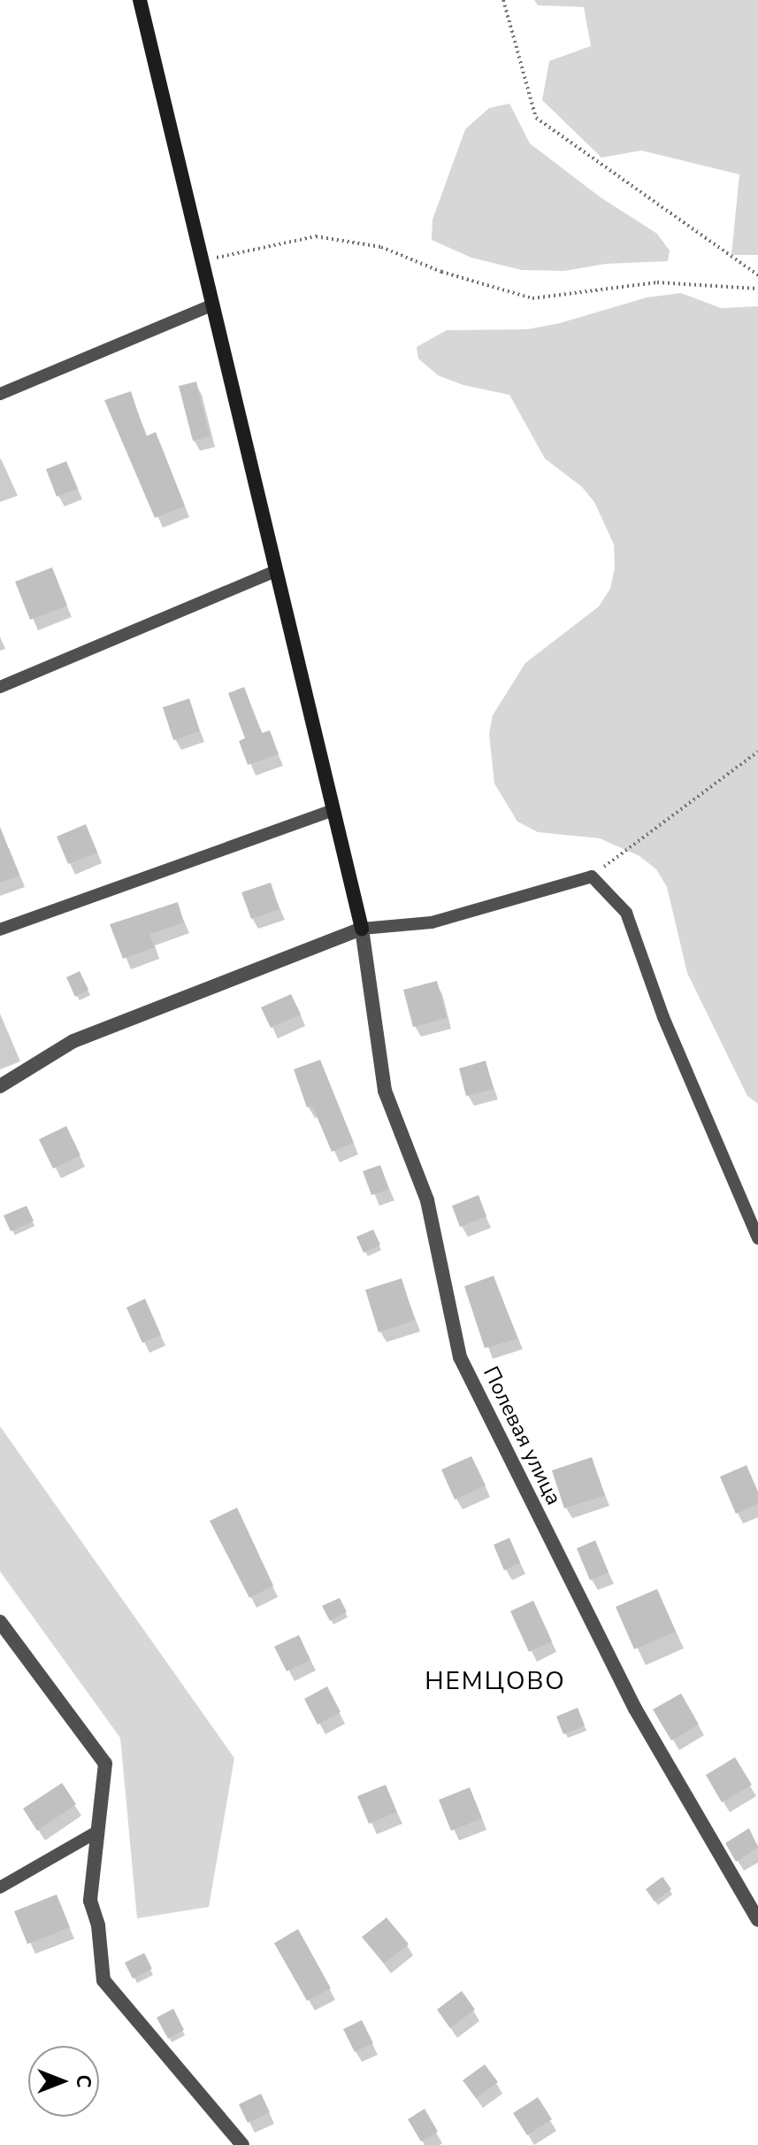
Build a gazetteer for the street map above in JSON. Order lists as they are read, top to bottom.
{
  "streets": {
    "street": ["Полевая улица"]
  },
  "districts": ["НЕМЦОВО"],
  "north": "right"
}
